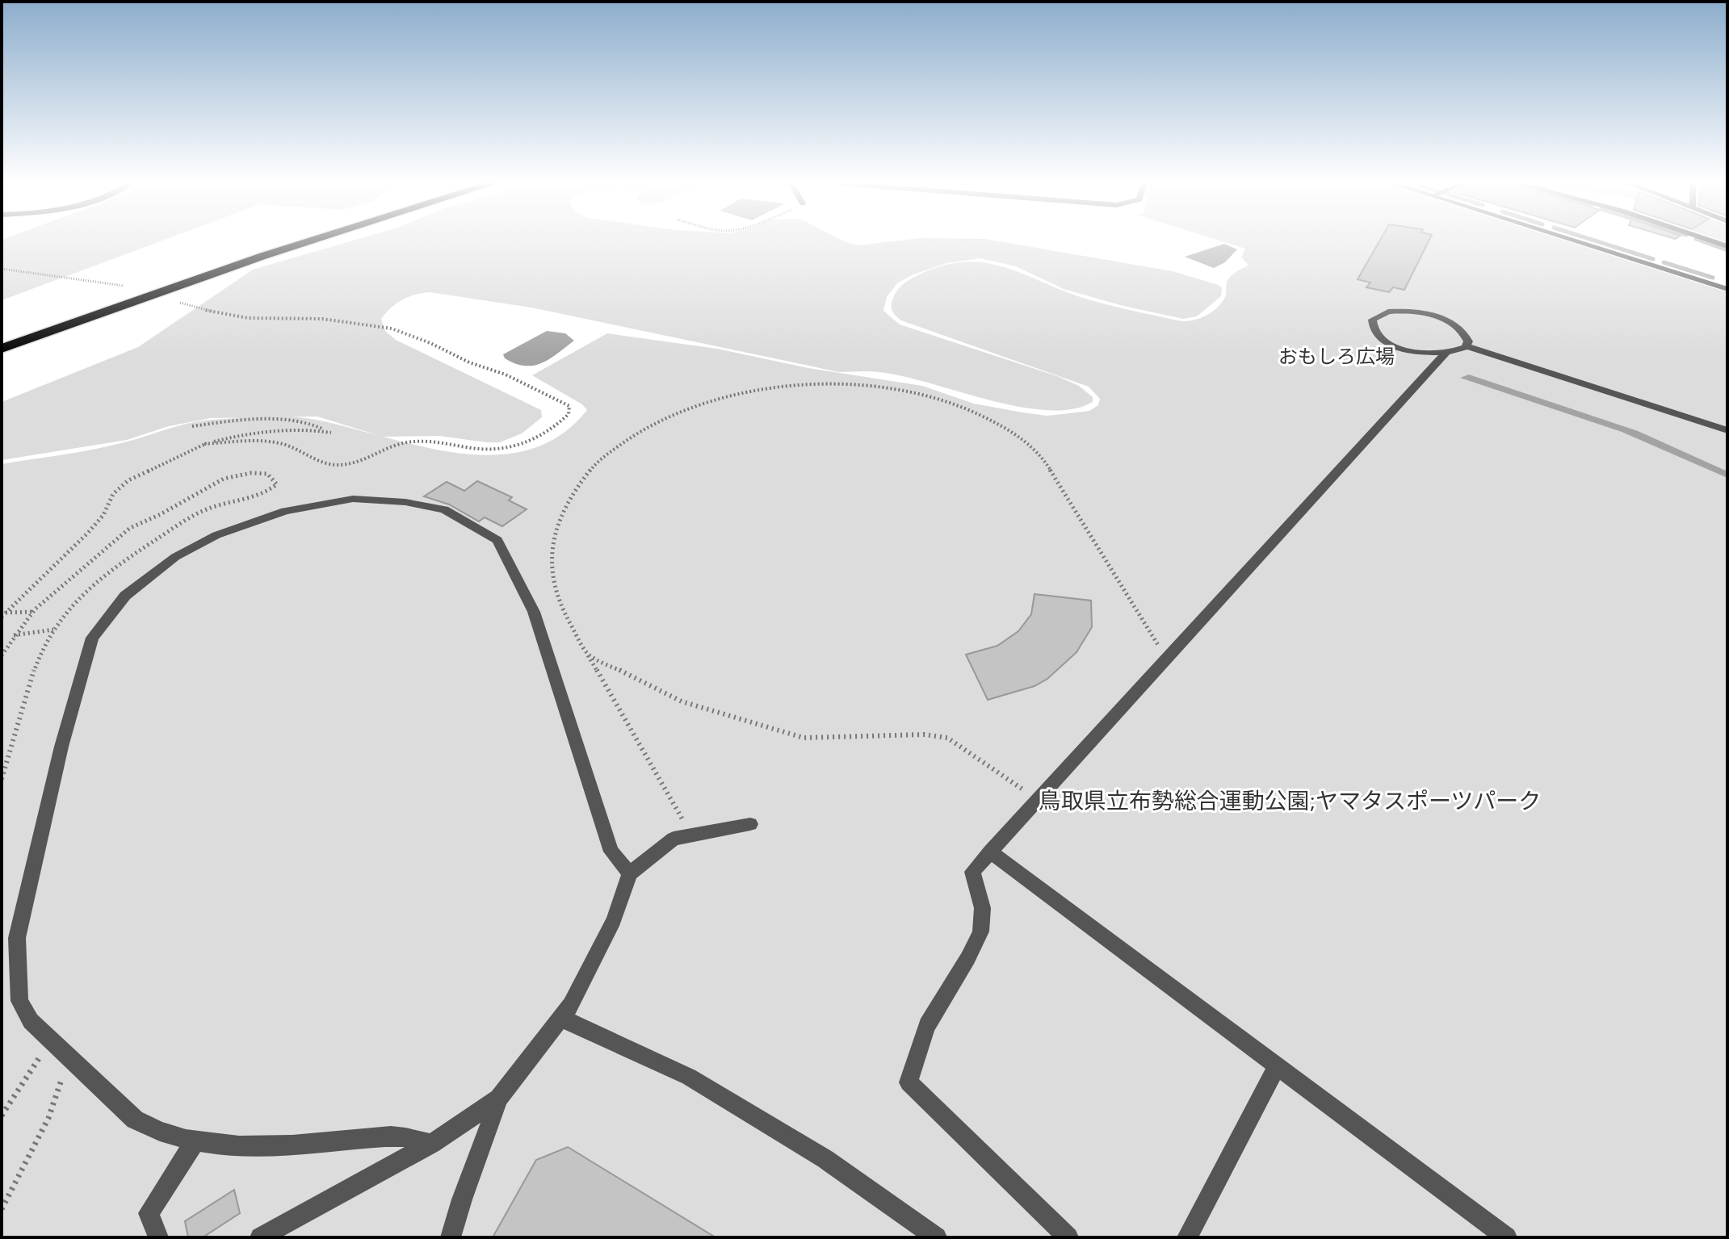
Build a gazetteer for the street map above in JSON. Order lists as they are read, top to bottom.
{
  "parks": ["おもしろ広場", "鳥取県立布勢総合運動公園;ヤマタスポーツパーク"]
}
